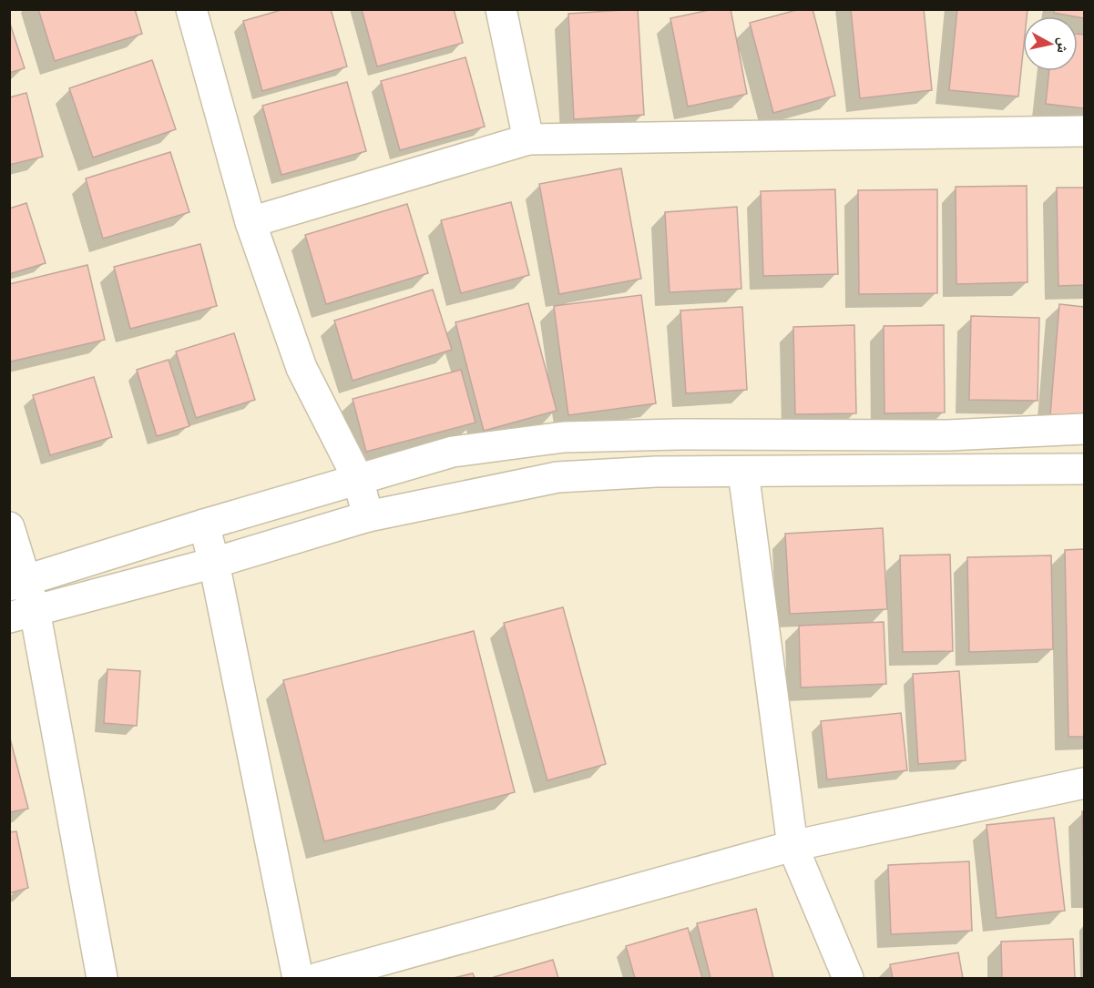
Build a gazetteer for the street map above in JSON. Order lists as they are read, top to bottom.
{
  "north": "right"
}
